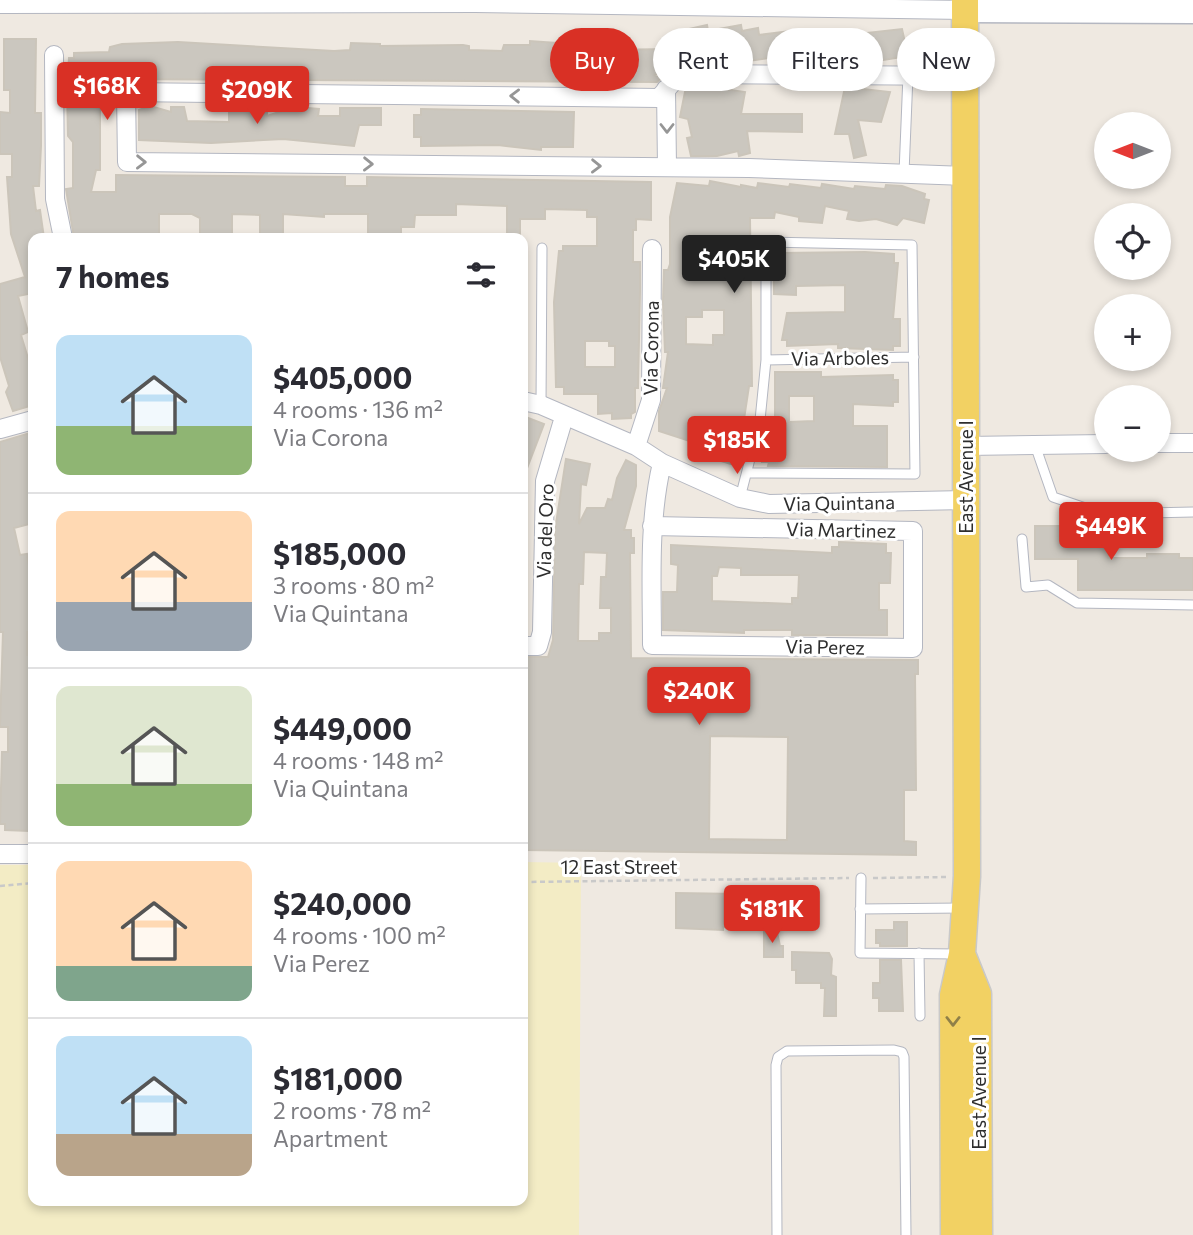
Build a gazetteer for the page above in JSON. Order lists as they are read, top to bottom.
{
  "streets": {
    "main road": ["East Avenue I"],
    "street": [
      "Via Corona",
      "Via Quintana",
      "Via Martinez",
      "Via del Oro",
      "Via Perez"
    ],
    "lane": ["Via Arboles"],
    "path": ["12 East Street"]
  },
  "crossings": [
    ["Via Corona", "Via Quintana"],
    ["Via Arboles", "Via Quintana"],
    ["East Avenue I", "Via Quintana"],
    ["East Avenue I", "12 East Street"],
    ["Via Quintana", "Via del Oro"],
    ["Via Martinez", "Via Perez"]
  ],
  "north": "left",
  "page": {
    "chip": [
      "Buy",
      "Rent",
      "Filters",
      "New"
    ],
    "price": [
      "$168K",
      "$209K",
      "$405K",
      "$185K",
      "$449K",
      "$240K",
      "$181K"
    ],
    "map_buttons": ["+", "−"],
    "heading": "7 homes",
    "list": [
      {
        "name": "$405,000",
        "note": "4 rooms · 136 m² · Via Corona"
      },
      {
        "name": "$185,000",
        "note": "3 rooms · 80 m² · Via Quintana"
      },
      {
        "name": "$449,000",
        "note": "4 rooms · 148 m² · Via Quintana"
      },
      {
        "name": "$240,000",
        "note": "4 rooms · 100 m² · Via Perez"
      },
      {
        "name": "$181,000",
        "note": "2 rooms · 78 m² · Apartment"
      }
    ]
  }
}
